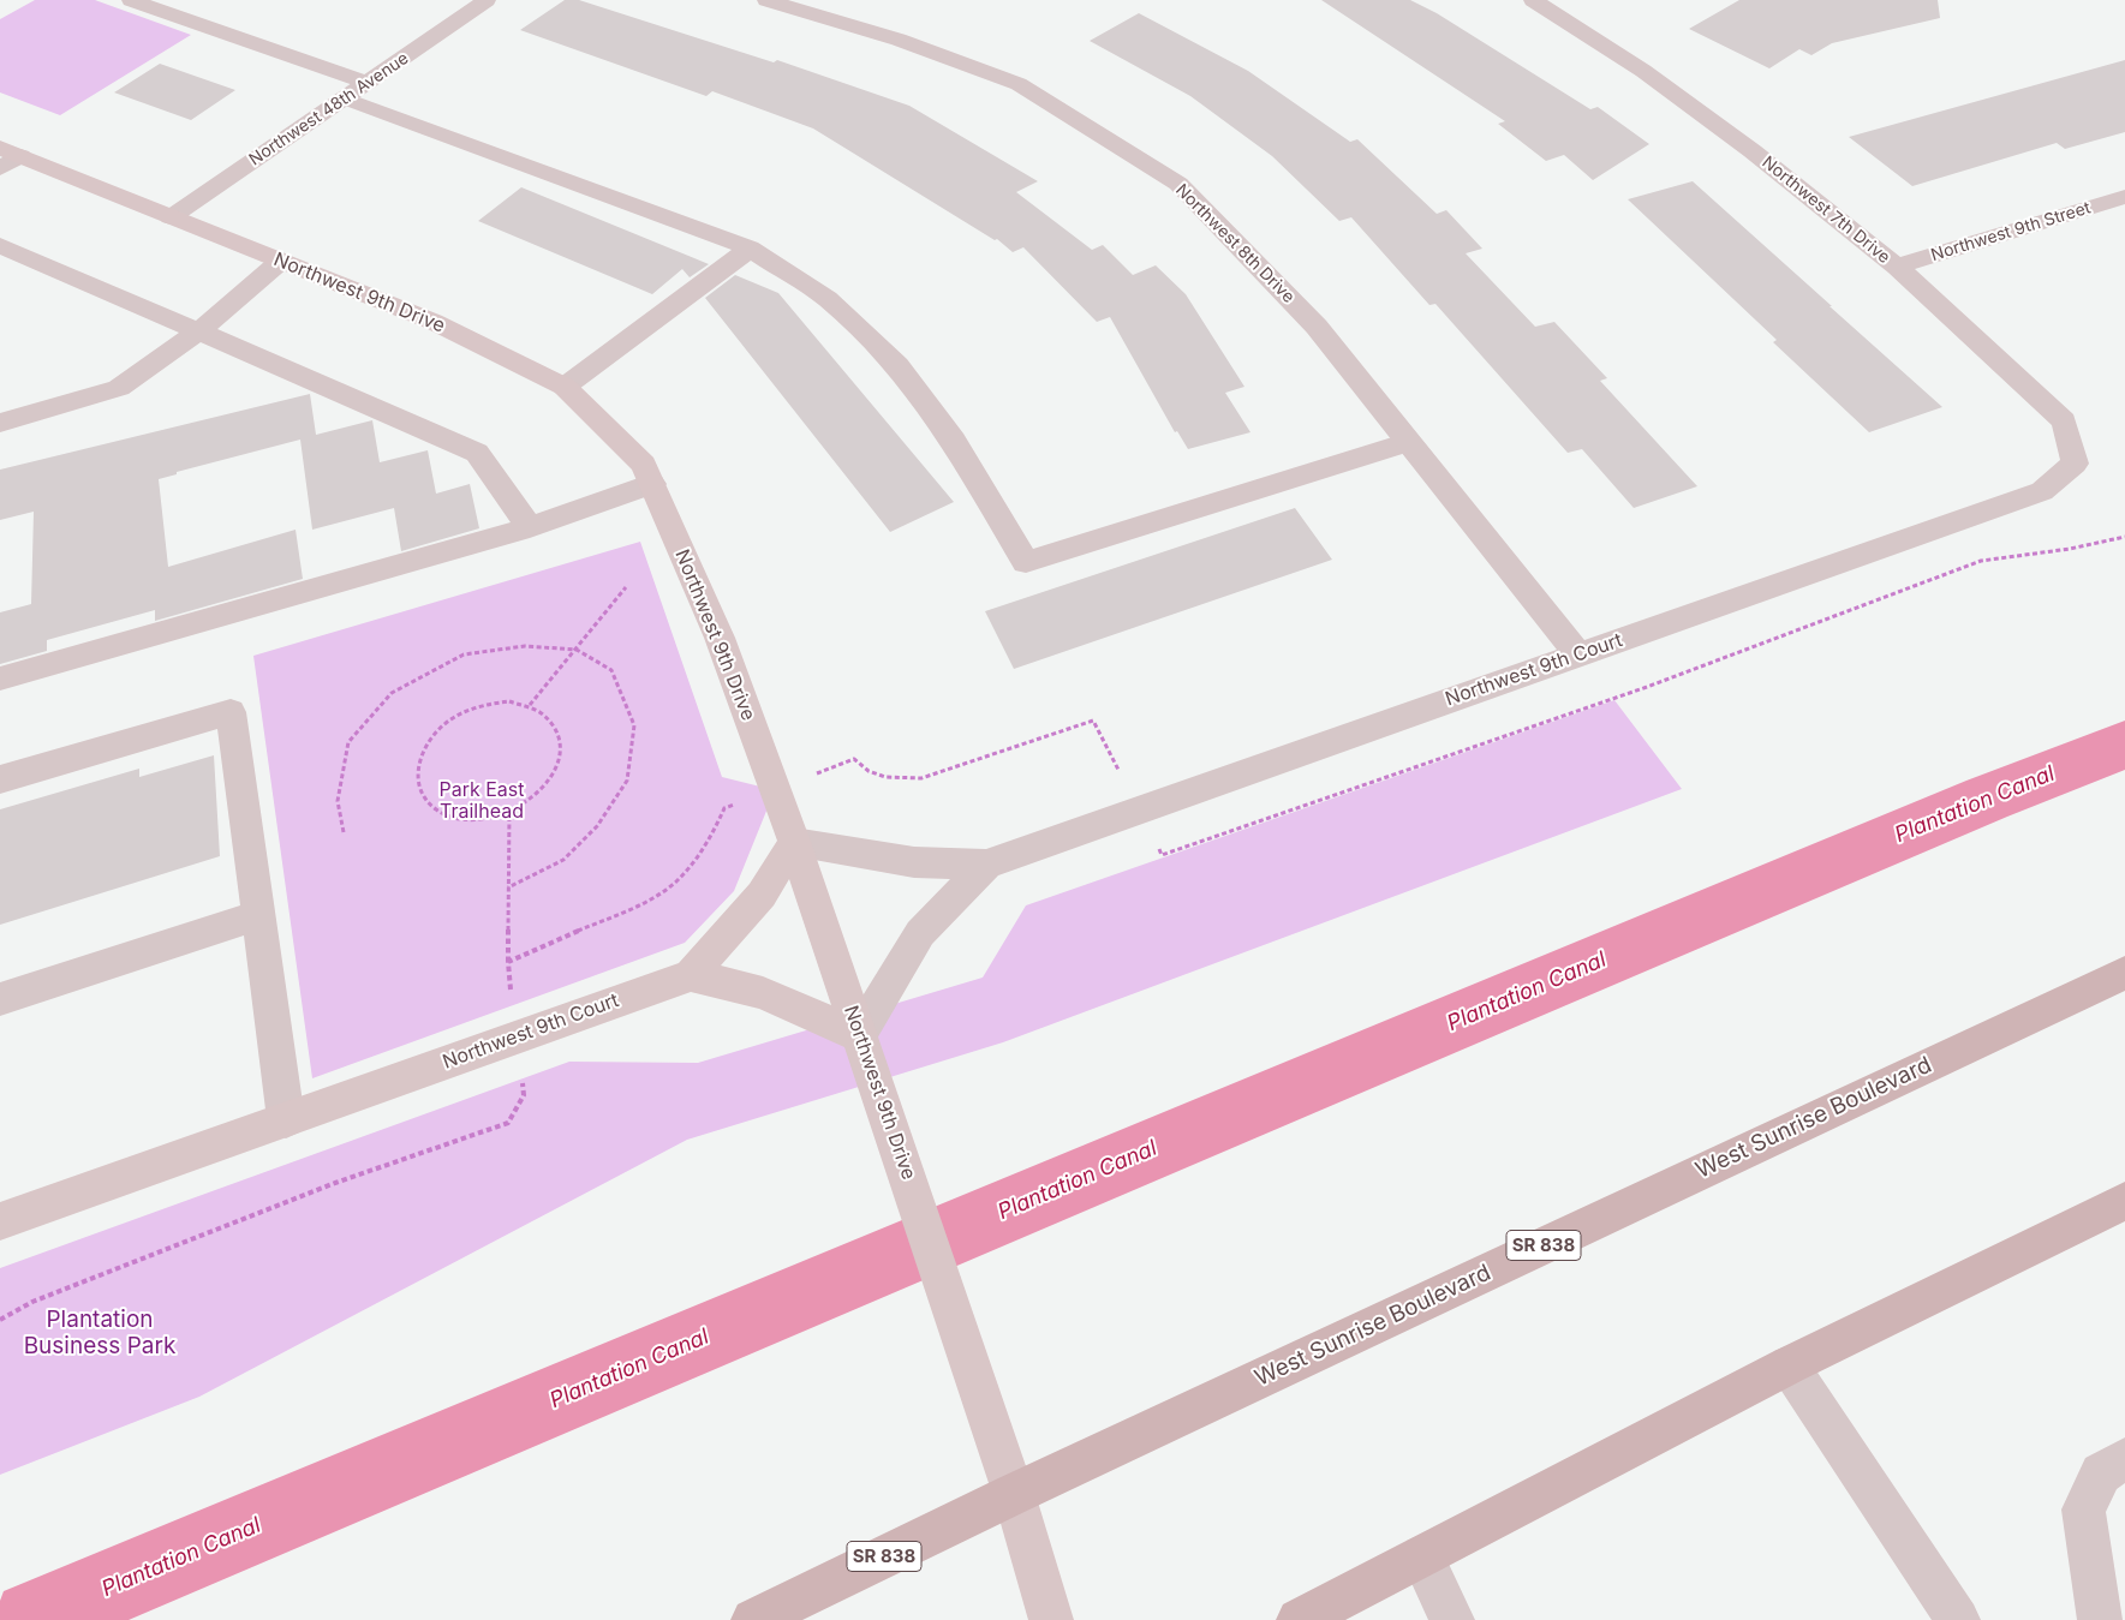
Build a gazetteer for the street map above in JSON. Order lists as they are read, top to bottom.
{
  "streets": {
    "main road": ["West Sunrise Boulevard", "SR 838"],
    "street": [
      "Northwest 48th Avenue",
      "Northwest 7th Drive",
      "Northwest 9th Street",
      "Northwest 8th Drive",
      "Northwest 9th Drive",
      "Northwest 9th Court"
    ]
  },
  "crossings": [
    ["Northwest 48th Avenue", "Northwest 9th Drive"],
    ["Northwest 7th Drive", "Northwest 9th Street"],
    ["Northwest 7th Drive", "Northwest 9th Court"],
    ["Northwest 8th Drive", "Northwest 9th Court"],
    ["Northwest 9th Drive", "Northwest 9th Court"],
    ["Northwest 9th Drive", "West Sunrise Boulevard"]
  ],
  "water": ["Plantation Canal"],
  "parks": ["Park East Trailhead", "Plantation Business Park"]
}
